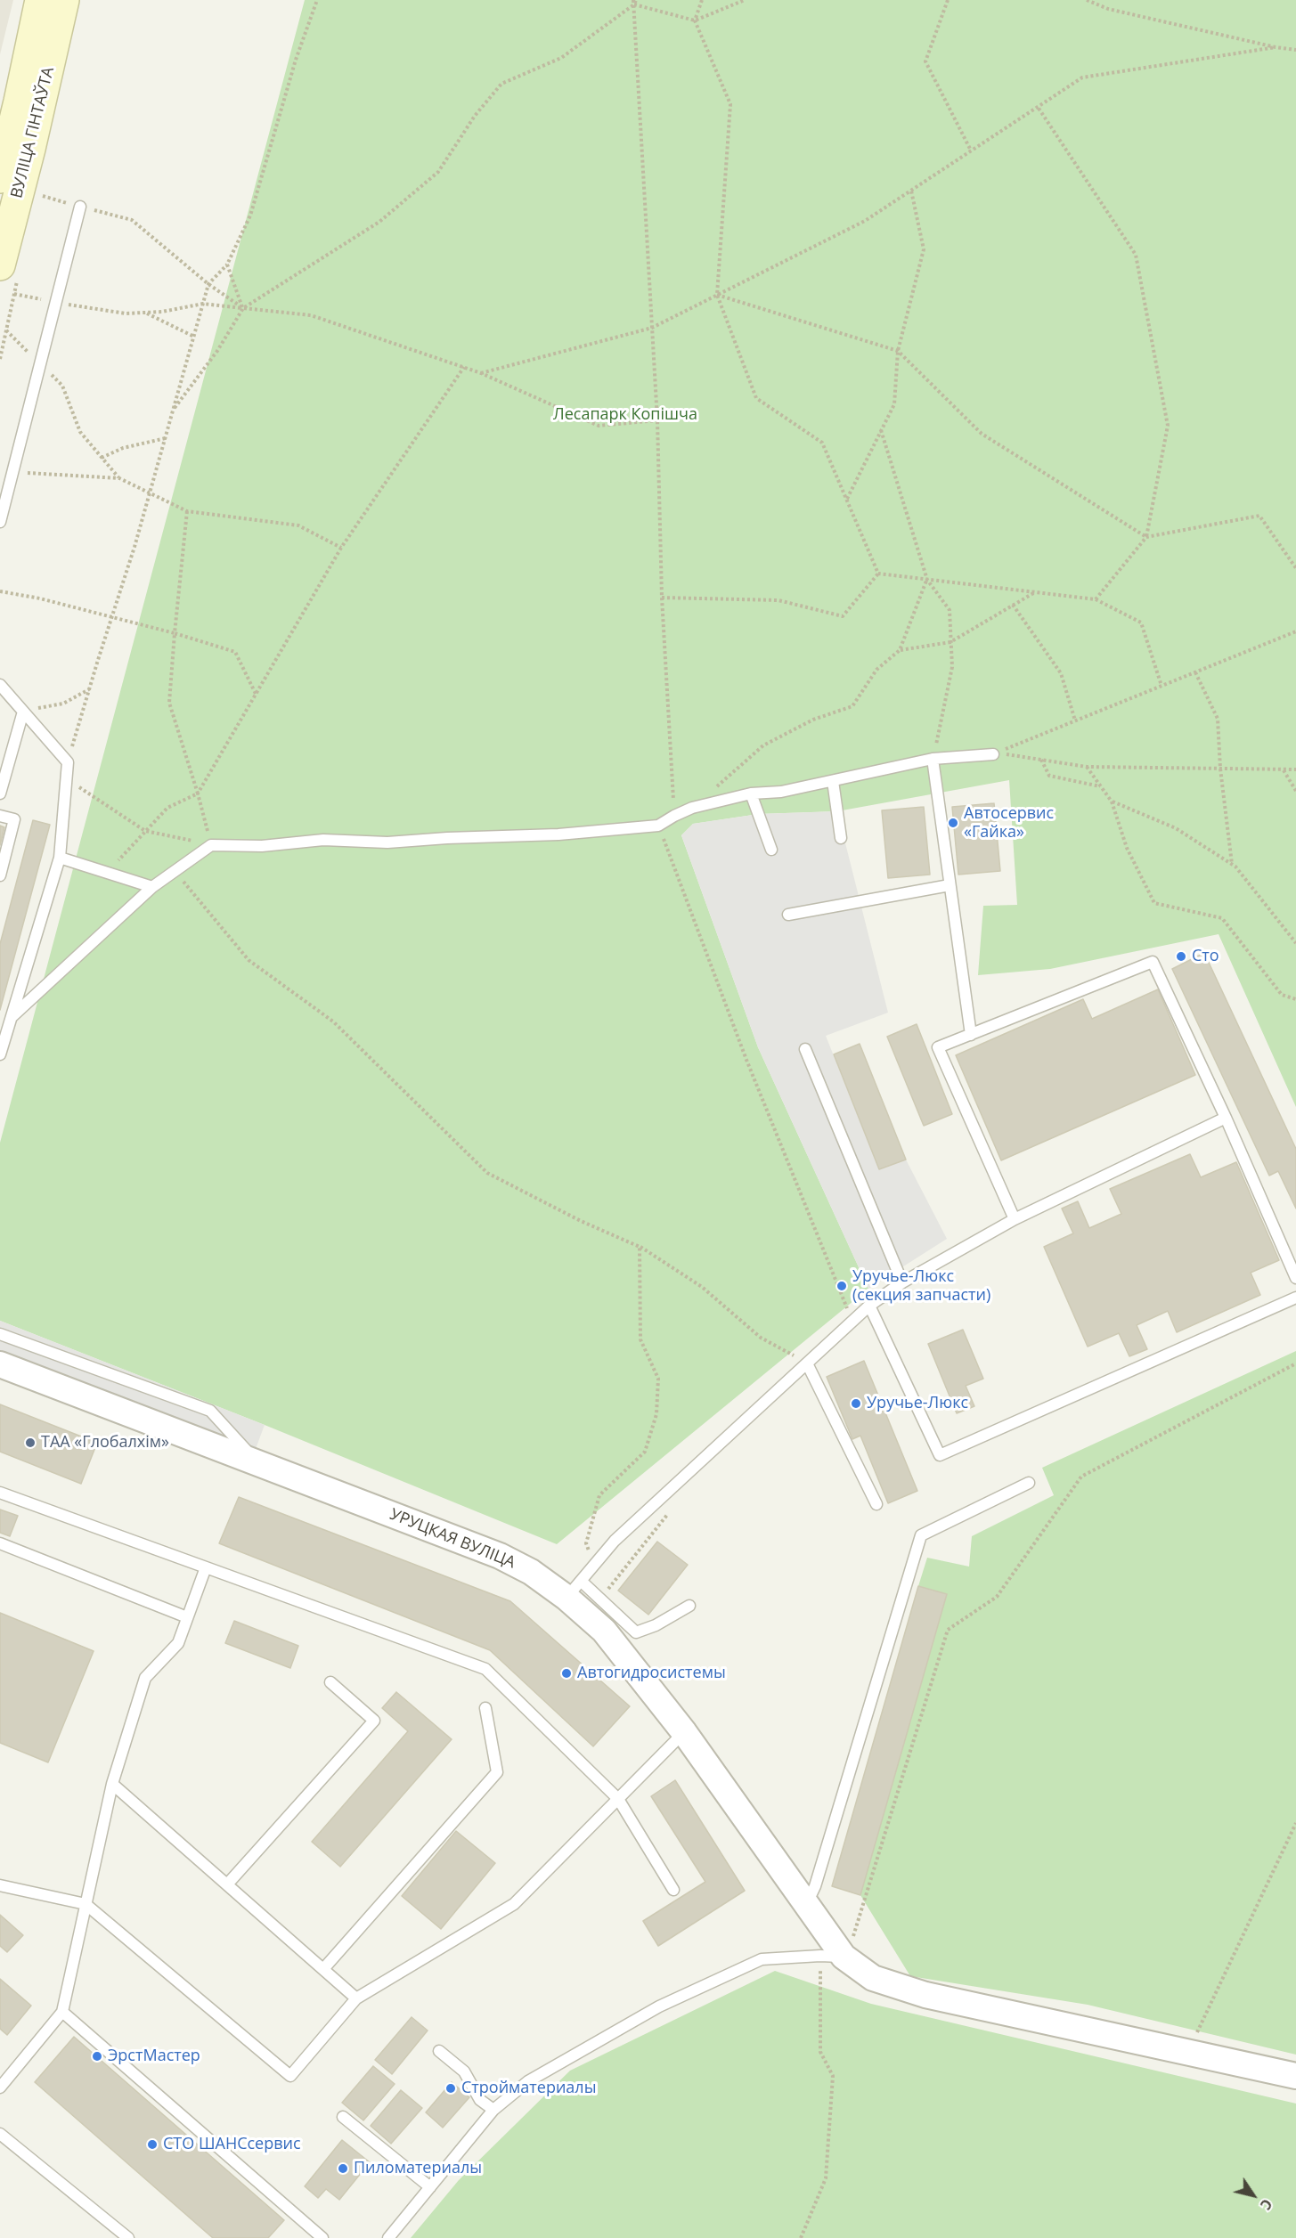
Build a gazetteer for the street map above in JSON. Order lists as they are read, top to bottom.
{
  "streets": {
    "main road": ["ВУЛІЦА ГІНТАЎТА"],
    "street": ["УРУЦКАЯ ВУЛІЦА"]
  },
  "parks": ["Лесапарк Копішча"],
  "places": [
    "Автосервис «Гайка»",
    "Сто",
    "Уручье-Люкс (секция запчасти)",
    "Уручье-Люкс",
    "ТАА «Глобалхім»",
    "Автогидросистемы",
    "ЭрстМастер",
    "Стройматериалы",
    "СТО ШАНСсервис",
    "Пиломатериалы"
  ],
  "north": "bottom right"
}
